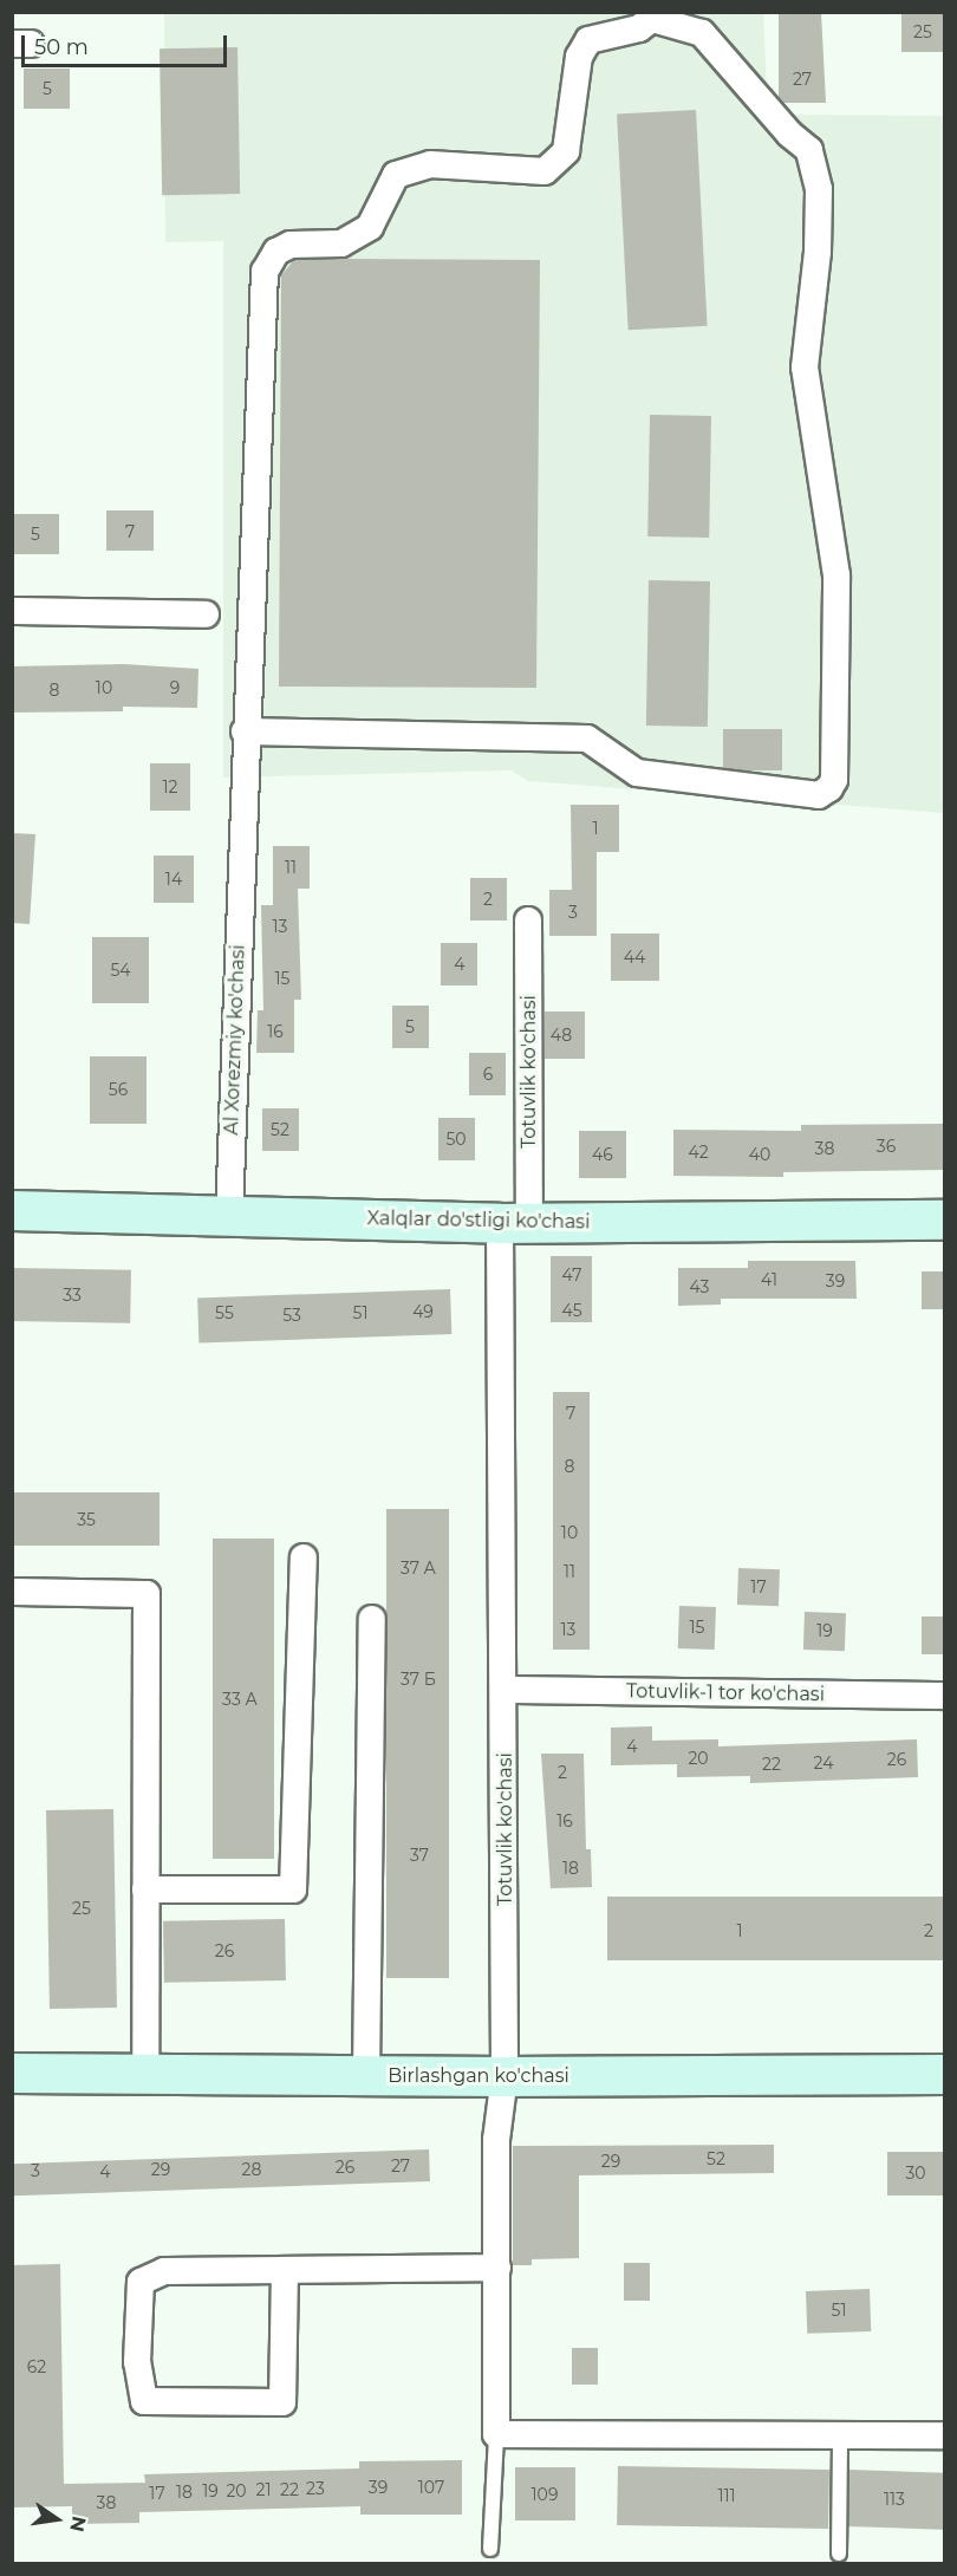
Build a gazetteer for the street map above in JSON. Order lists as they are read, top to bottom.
{
  "streets": {
    "street": [
      "Al Xorezmiy ko'chasi",
      "Totuvlik ko'chasi",
      "Xalqlar do'stligi ko'chasi",
      "Totuvlik-1 tor ko'chasi",
      "Birlashgan ko'chasi"
    ]
  },
  "crossings": [
    ["Al Xorezmiy ko'chasi", "Xalqlar do'stligi ko'chasi"],
    ["Totuvlik ko'chasi", "Xalqlar do'stligi ko'chasi"],
    ["Totuvlik ko'chasi", "Totuvlik-1 tor ko'chasi"],
    ["Totuvlik ko'chasi", "Birlashgan ko'chasi"]
  ],
  "house_numbers": [
    "25",
    "27",
    "5",
    "7",
    "5",
    "10",
    "9",
    "8",
    "12",
    "1",
    "11",
    "14",
    "2",
    "3",
    "13",
    "44",
    "4",
    "54",
    "15",
    "5",
    "16",
    "48",
    "6",
    "56",
    "52",
    "50",
    "36",
    "38",
    "42",
    "46",
    "40",
    "47",
    "41",
    "39",
    "43",
    "33",
    "45",
    "49",
    "55",
    "51",
    "53",
    "7",
    "8",
    "35",
    "10",
    "37 А",
    "11",
    "17",
    "15",
    "13",
    "19",
    "37 Б",
    "33 А",
    "4",
    "20",
    "26",
    "24",
    "22",
    "2",
    "16",
    "37",
    "18",
    "25",
    "1",
    "2",
    "26",
    "52",
    "29",
    "27",
    "26",
    "29",
    "28",
    "3",
    "4",
    "30",
    "51",
    "62",
    "39",
    "107",
    "23",
    "21",
    "22",
    "19",
    "20",
    "18",
    "17",
    "109",
    "111",
    "113",
    "38"
  ],
  "scale_bar": "50 m",
  "north": "right"
}
